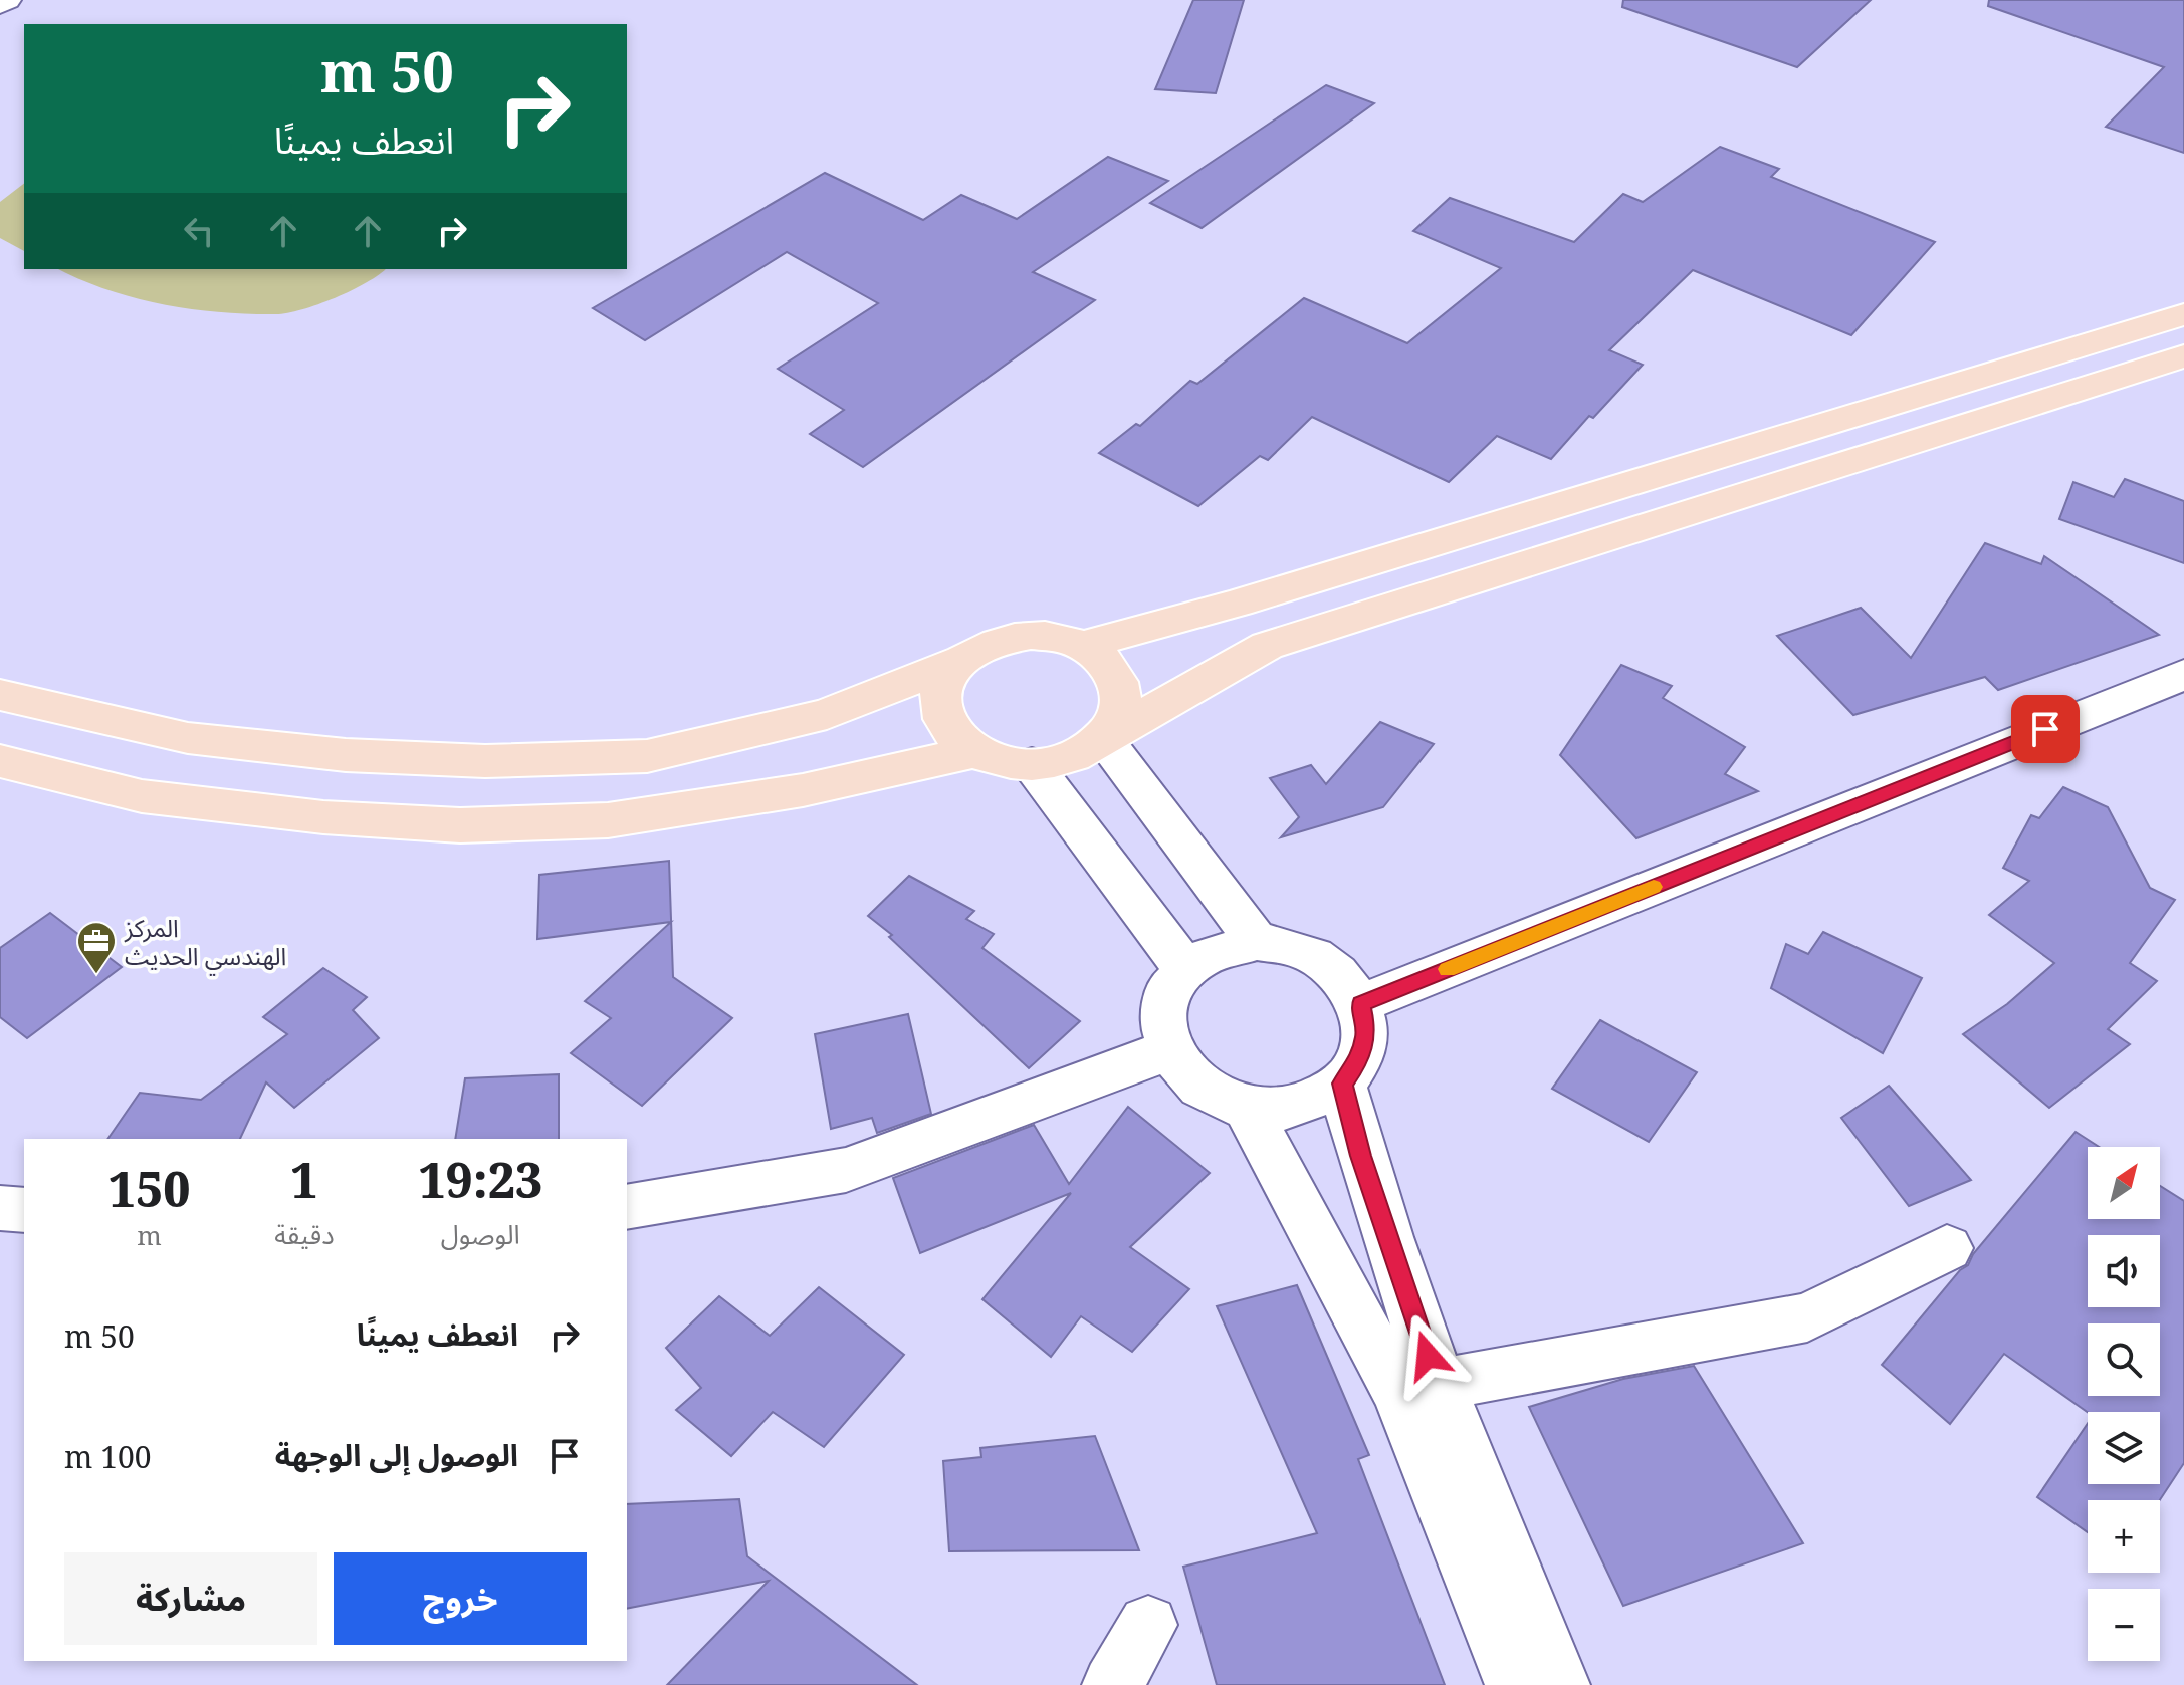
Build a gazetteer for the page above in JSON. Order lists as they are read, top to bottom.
{
  "places": {
    "office": ["المركز الهندسي الحديث"]
  },
  "north": "top right",
  "page": {
    "turn": ["50 m", "انعطف يمينًا"],
    "eta": [
      "19:23",
      "الوصول",
      "1",
      "دقيقة",
      "150",
      "m"
    ],
    "map_buttons": ["+", "−"],
    "list": [
      {
        "name": "انعطف يمينًا",
        "value": "50 m"
      },
      {
        "name": "الوصول إلى الوجهة",
        "value": "100 m"
      }
    ],
    "buttons": ["خروج", "مشاركة"]
  }
}
